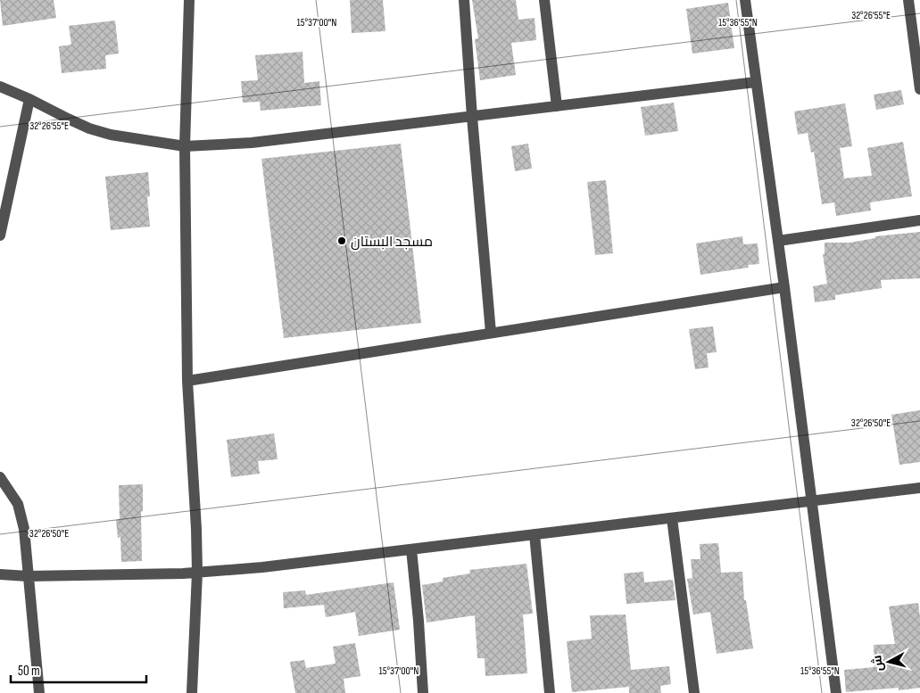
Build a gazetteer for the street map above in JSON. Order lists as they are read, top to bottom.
{
  "places": ["مسجد البستان"],
  "scale_bar": "50 m",
  "north": "left",
  "coordinates": [
    "32°26'55\"E",
    "15°37'00\"N",
    "15°36'55\"N",
    "32°26'50\"E"
  ]
}
